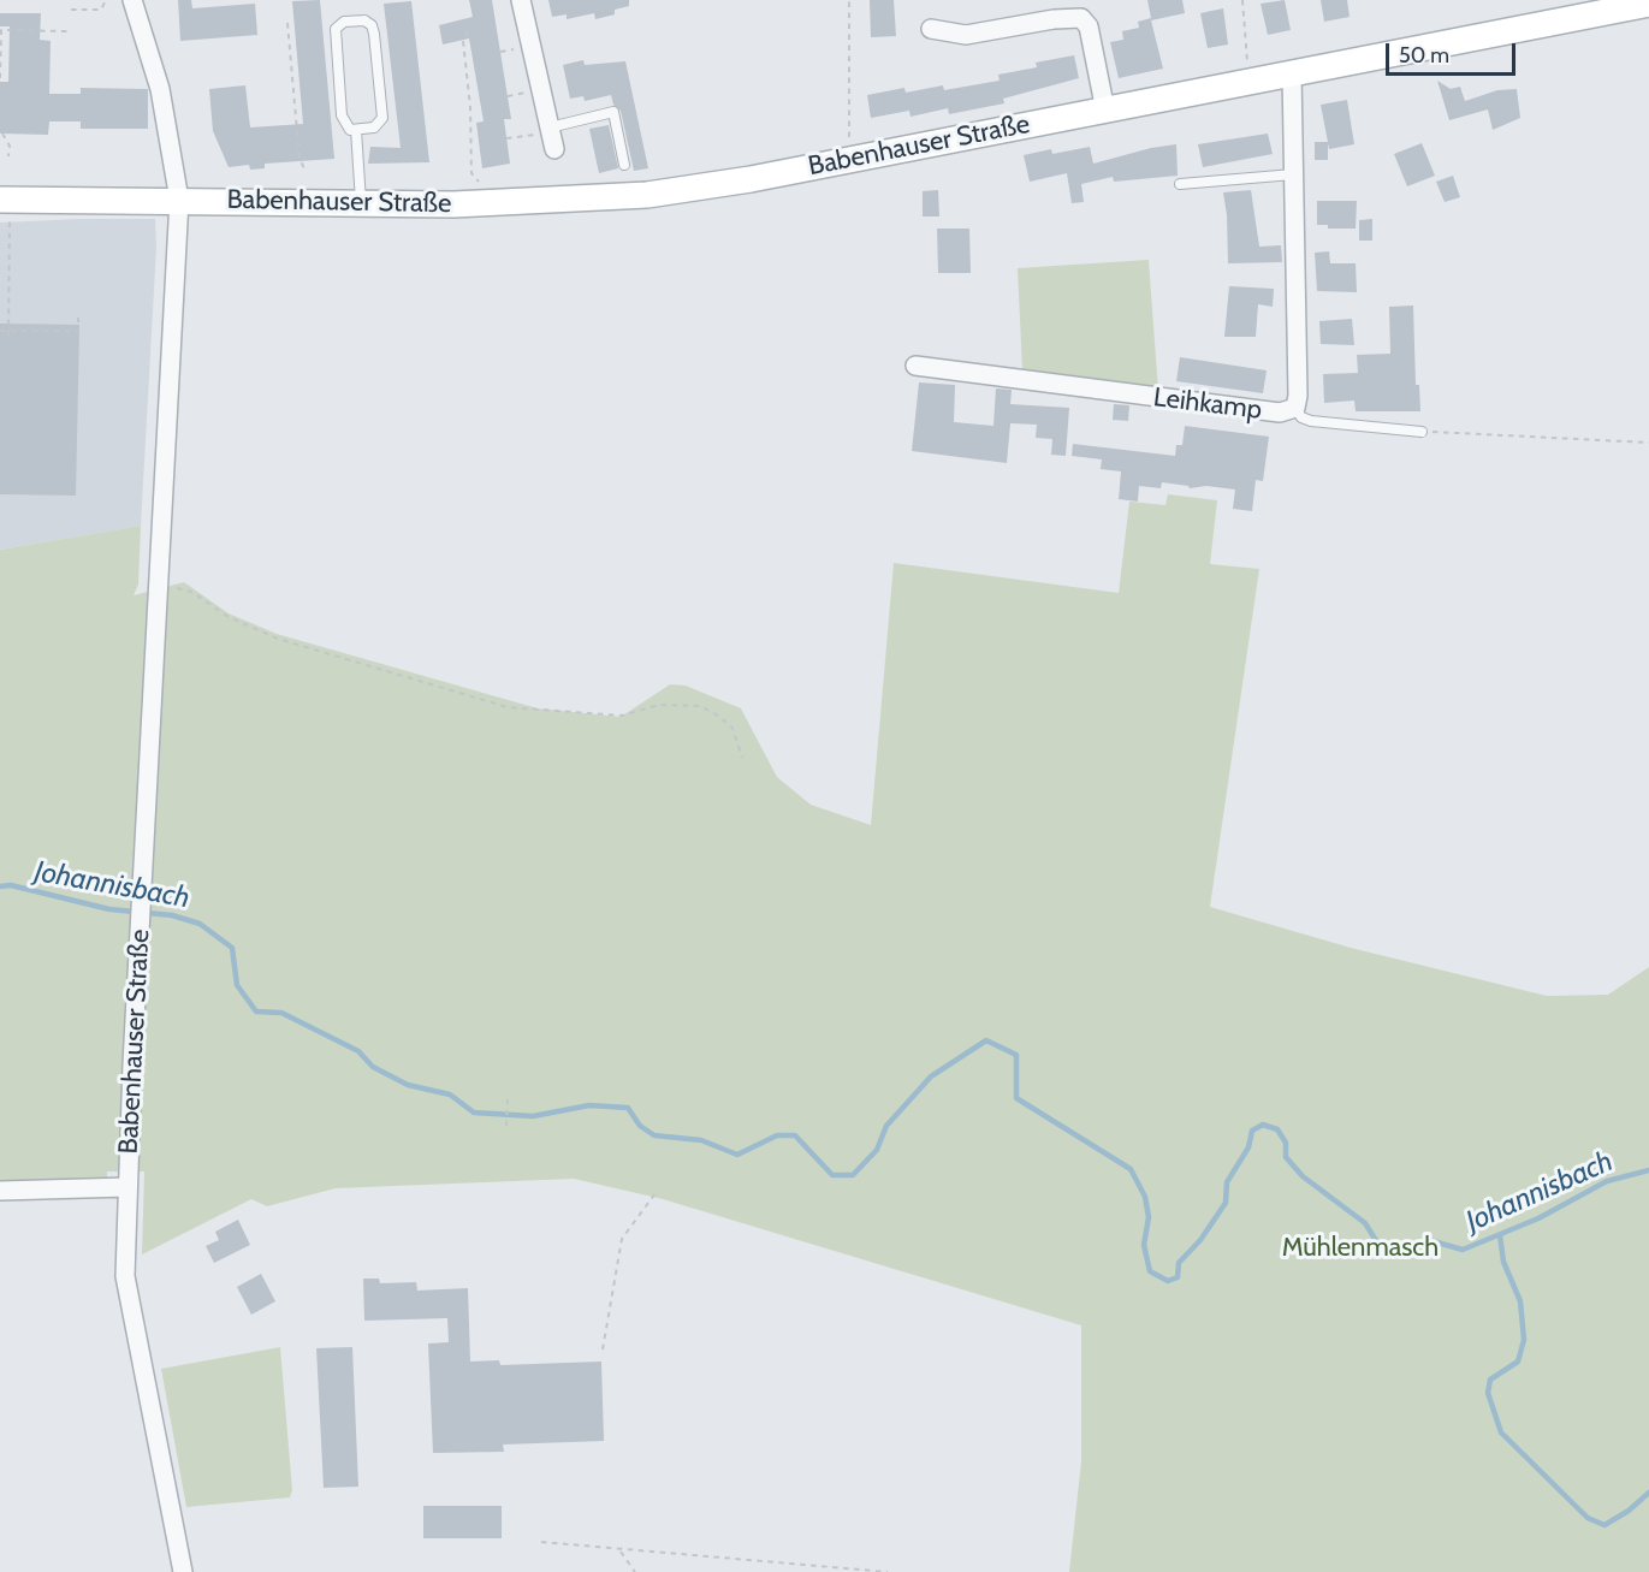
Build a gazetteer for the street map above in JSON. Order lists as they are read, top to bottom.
{
  "streets": {
    "main road": ["Babenhauser Straße"],
    "street": ["Leihkamp"]
  },
  "crossings": [
    ["Babenhauser Straße", "Leihkamp"]
  ],
  "water": ["Johannisbach"],
  "parks": ["Mühlenmasch"],
  "scale_bar": "50 m"
}
